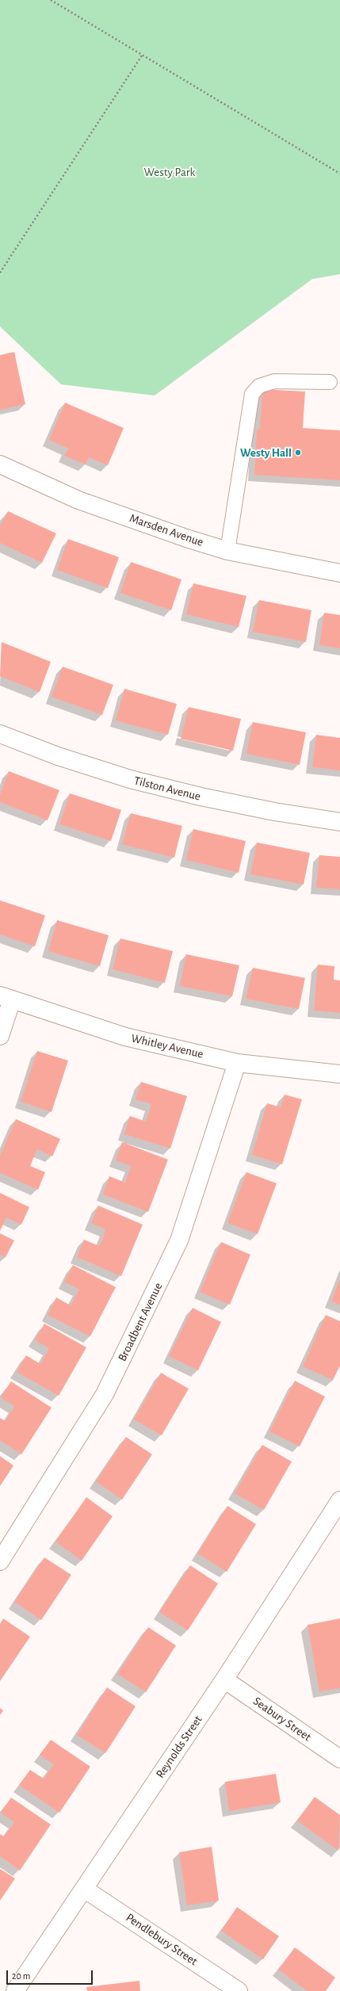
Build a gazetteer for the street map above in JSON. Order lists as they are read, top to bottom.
{
  "streets": {
    "street": [
      "Marsden Avenue",
      "Tilston Avenue",
      "Whitley Avenue",
      "Broadbent Avenue",
      "Seabury Street",
      "Reynolds Street",
      "Pendlebury Street"
    ]
  },
  "crossings": [
    ["Whitley Avenue", "Broadbent Avenue"],
    ["Seabury Street", "Reynolds Street"],
    ["Reynolds Street", "Pendlebury Street"]
  ],
  "parks": ["Westy Park"],
  "places": ["Westy Hall"],
  "scale_bar": "20 m"
}
